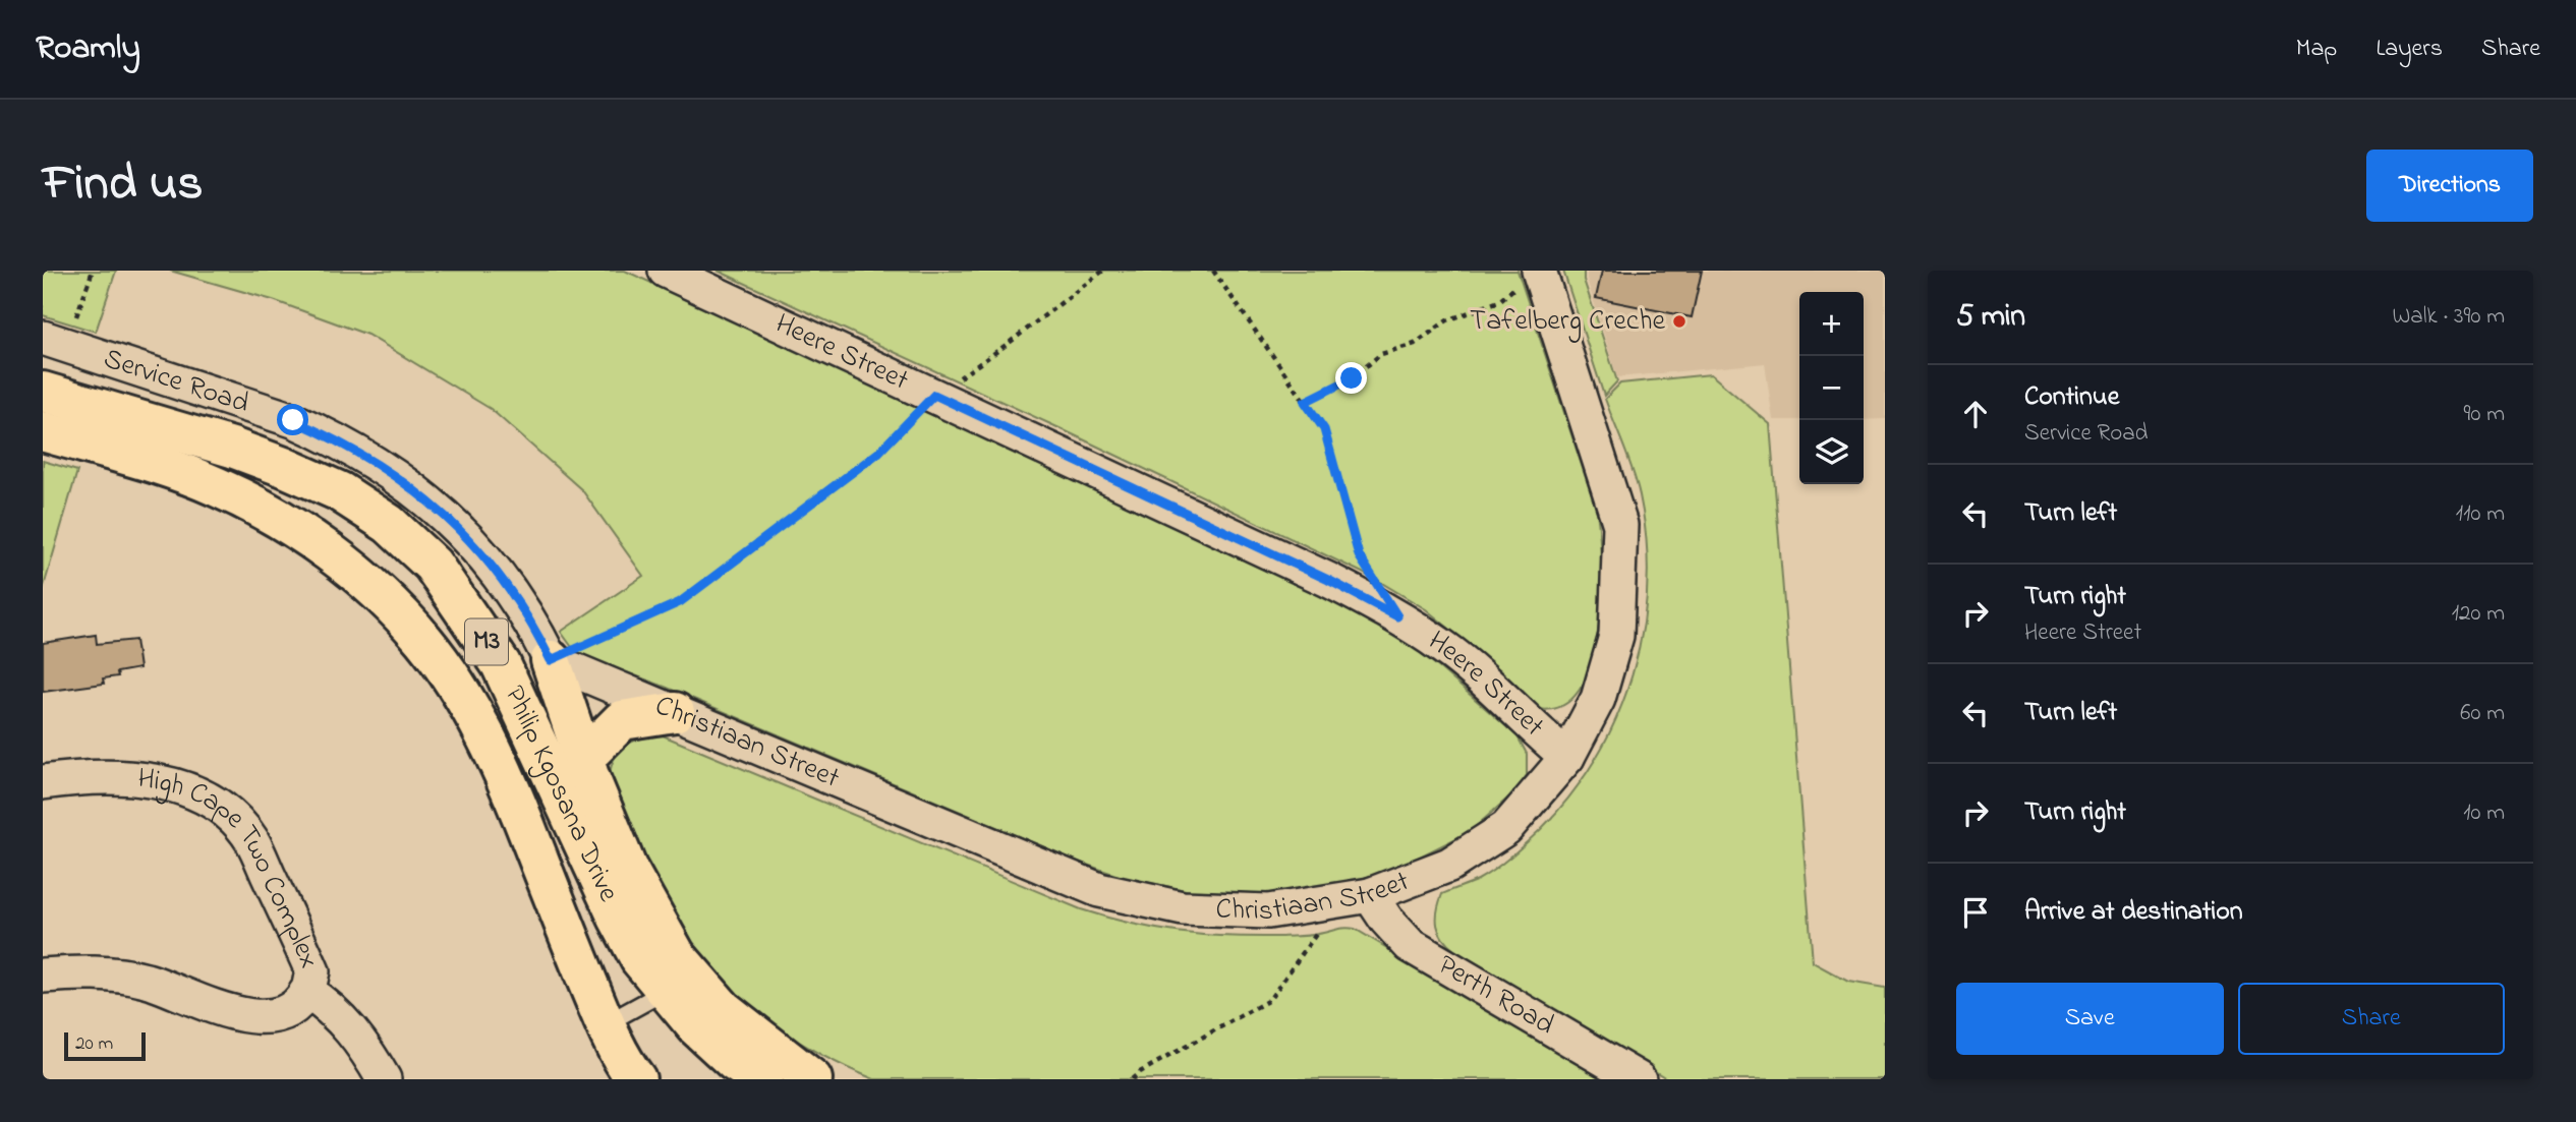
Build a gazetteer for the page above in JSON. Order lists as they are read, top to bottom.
{
  "streets": {
    "main road": ["M3", "Philip Kgosana Drive"],
    "street": [
      "Heere Street",
      "Service Road",
      "Christiaan Street",
      "High Cape Two Complex",
      "Perth Road"
    ]
  },
  "crossings": [
    ["Heere Street", "Christiaan Street"],
    ["Service Road", "Christiaan Street"],
    ["Christiaan Street", "Perth Road"]
  ],
  "places": ["Tafelberg Creche"],
  "scale_bar": "20 m",
  "page": {
    "header": "Roamly",
    "nav": ["Map", "Layers", "Share"],
    "title": "Find us",
    "buttons": [
      "Directions",
      ["Save", "Share"]
    ],
    "heading": ["5 min", "Walk · 390 m"],
    "map_buttons": ["+", "−"],
    "list": [
      ["Continue", "Service Road", "90 m"],
      ["Turn left", "110 m"],
      ["Turn right", "Heere Street", "120 m"],
      ["Turn left", "60 m"],
      ["Turn right", "10 m"],
      "Arrive at destination"
    ],
    "scale": "20 m"
  }
}
